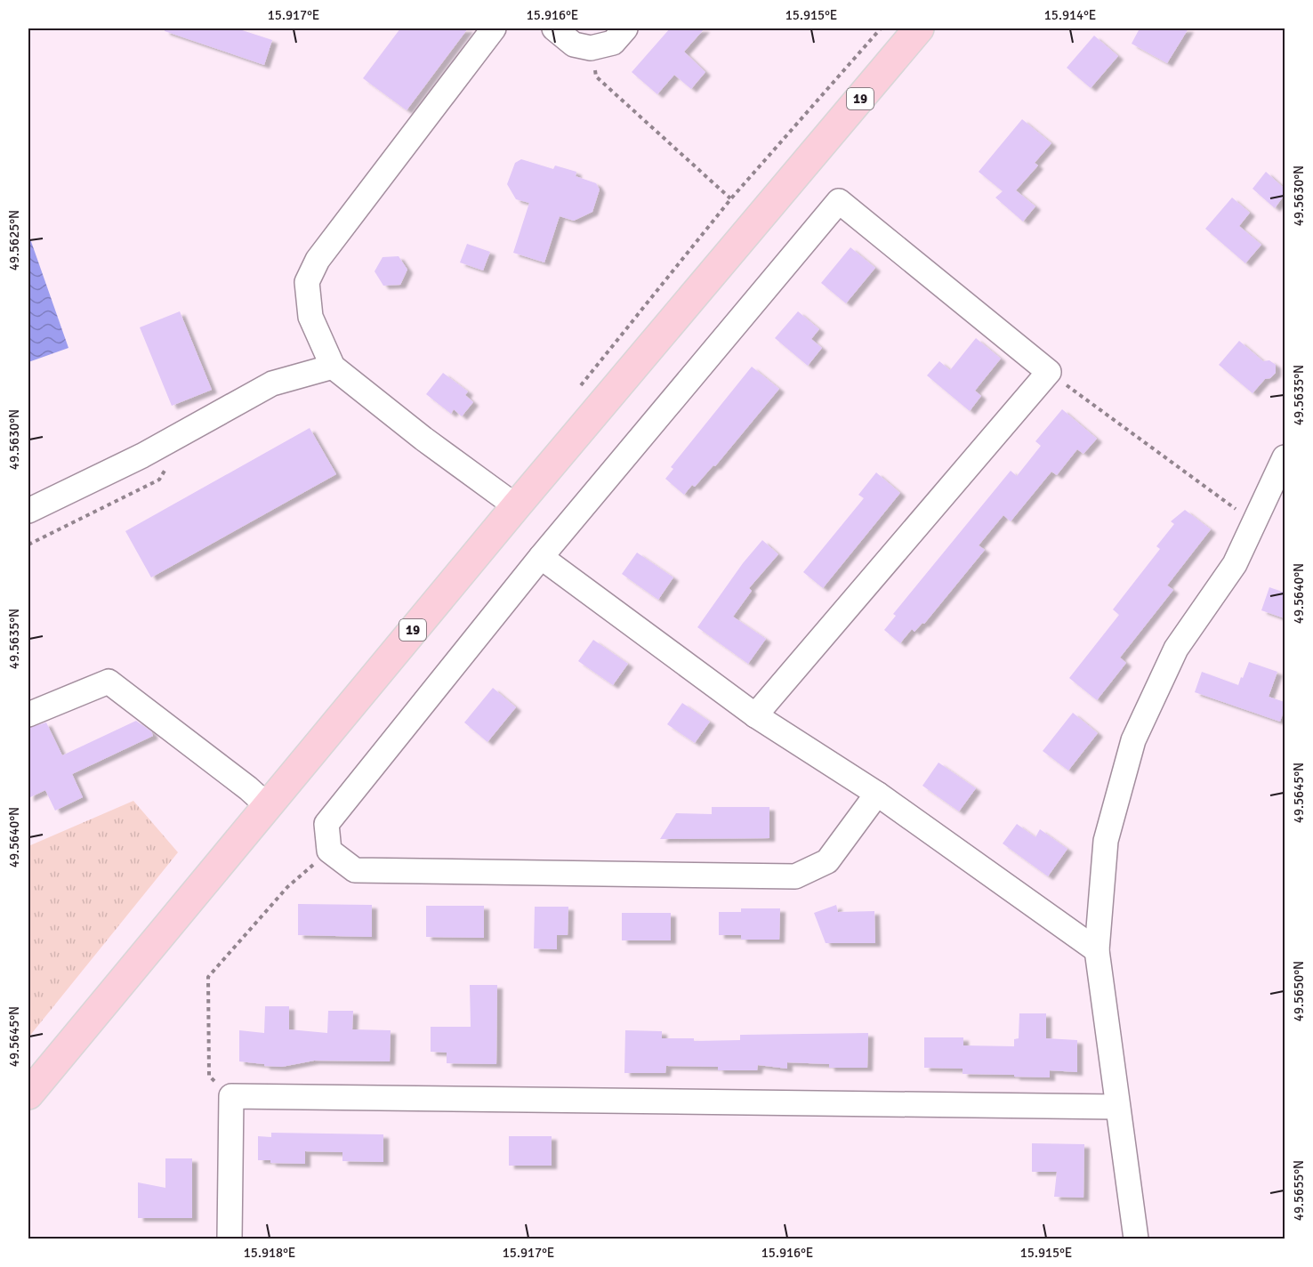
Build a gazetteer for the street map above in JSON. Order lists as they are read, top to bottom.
{
  "streets": {
    "main road": ["19"]
  },
  "coordinates": [
    "15.917°E",
    "15.916°E",
    "15.915°E",
    "15.914°E",
    "49.5630°N",
    "49.5625°N",
    "49.5635°N",
    "49.5640°N",
    "49.5645°N",
    "49.5650°N",
    "49.5655°N",
    "15.918°E"
  ]
}
